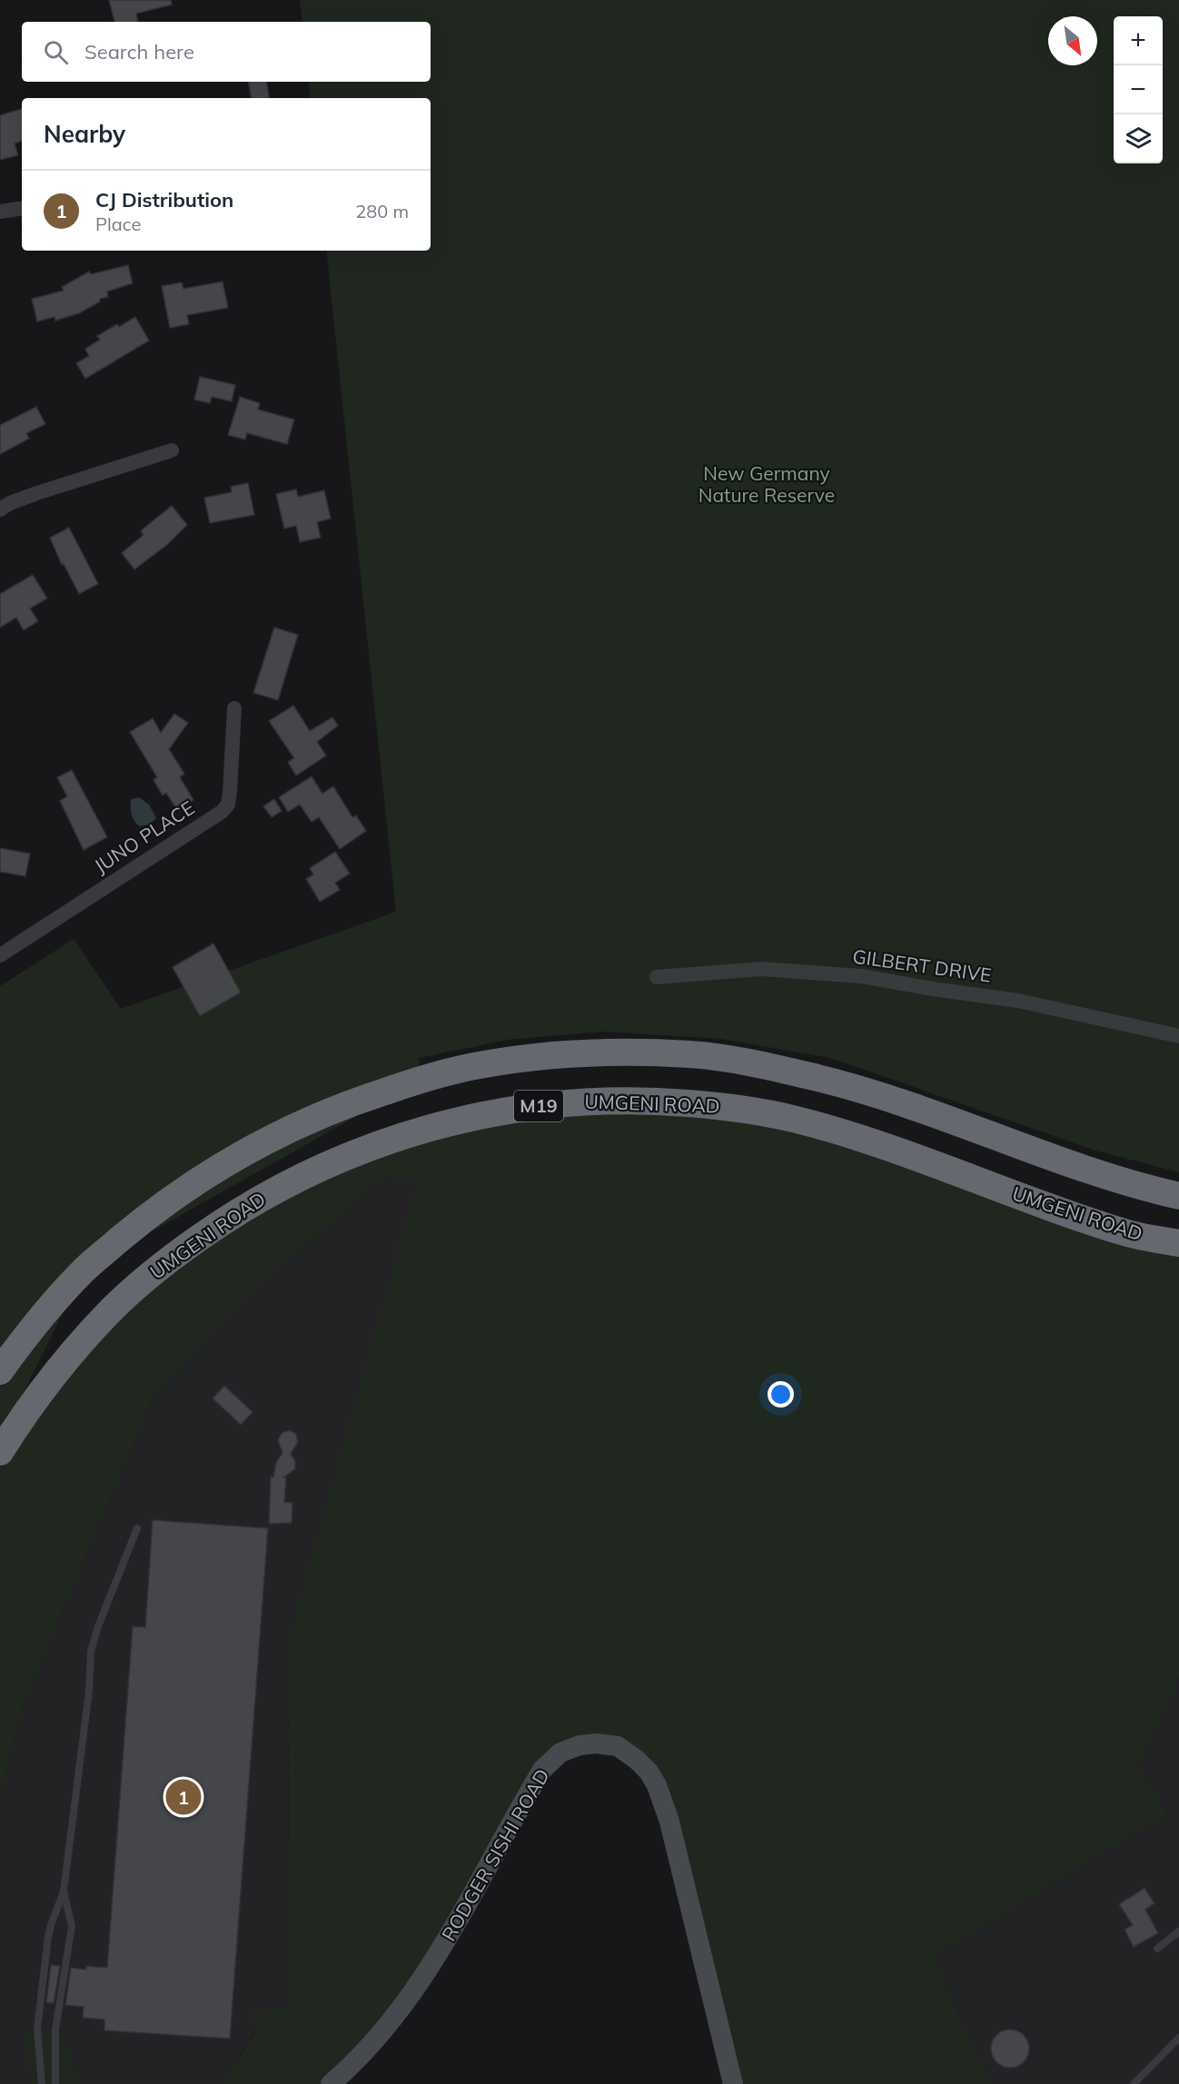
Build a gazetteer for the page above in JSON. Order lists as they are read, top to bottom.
{
  "streets": {
    "highway": ["UMGENI ROAD", "M19"],
    "street": ["JUNO PLACE", "GILBERT DRIVE", "RODGER SISHI ROAD"]
  },
  "parks": ["New Germany Nature Reserve"],
  "north": "bottom right",
  "page": {
    "map_buttons": ["+", "−"],
    "search": "Search here",
    "heading": "Nearby",
    "list": [
      {
        "mark": "1",
        "name": "CJ Distribution",
        "note": "Place",
        "value": "280 m"
      }
    ],
    "pins": "1"
  }
}
